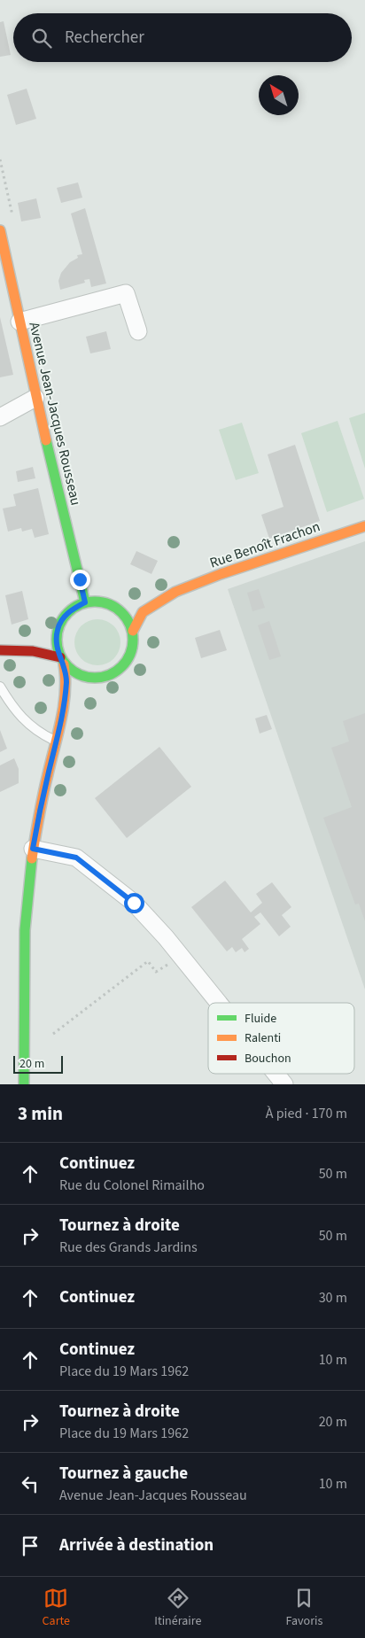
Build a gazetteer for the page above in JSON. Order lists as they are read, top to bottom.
{
  "streets": {
    "main road": ["Avenue Jean-Jacques Rousseau", "Rue Benoît Frachon"]
  },
  "legend": ["Fluide", "Ralenti", "Bouchon"],
  "scale_bar": "20 m",
  "north": "top left",
  "page": {
    "search": "Rechercher",
    "scale": "20 m",
    "heading": ["3 min", "À pied · 170 m"],
    "list": [
      ["Continuez", "Rue du Colonel Rimailho", "50 m"],
      ["Tournez à droite", "Rue des Grands Jardins", "50 m"],
      ["Continuez", "30 m"],
      ["Continuez", "Place du 19 Mars 1962", "10 m"],
      ["Tournez à droite", "Place du 19 Mars 1962", "20 m"],
      ["Tournez à gauche", "Avenue Jean-Jacques Rousseau", "10 m"],
      "Arrivée à destination"
    ],
    "nav": ["Carte", "Itinéraire", "Favoris"]
  }
}
